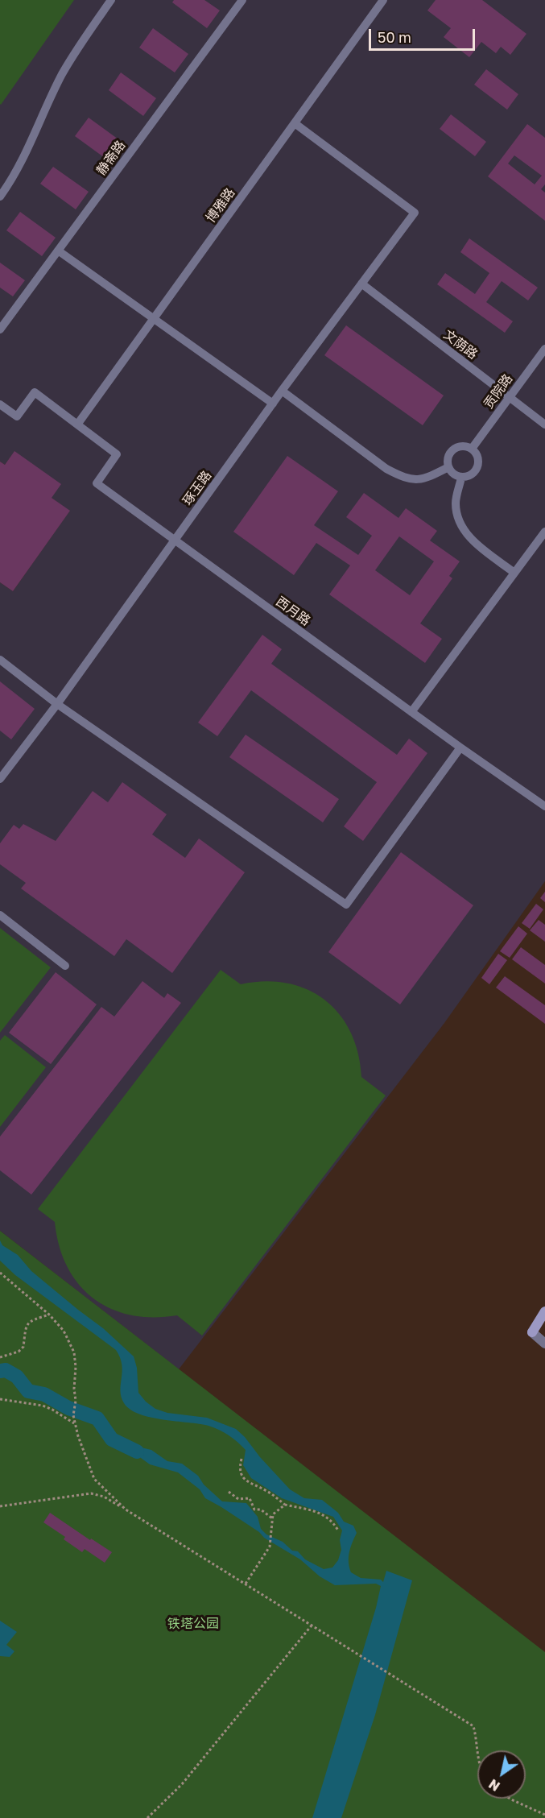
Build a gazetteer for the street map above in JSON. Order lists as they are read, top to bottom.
{
  "streets": {
    "lane": [
      "静斋路",
      "博雅路",
      "文荫路",
      "贡院路",
      "琢玉路",
      "西月路"
    ]
  },
  "crossings": [
    ["博雅路", "琢玉路"],
    ["博雅路", "西月路"],
    ["文荫路", "贡院路"],
    ["文荫路", "琢玉路"],
    ["琢玉路", "西月路"]
  ],
  "parks": ["铁塔公园"],
  "scale_bar": "50 m",
  "north": "bottom left"
}
